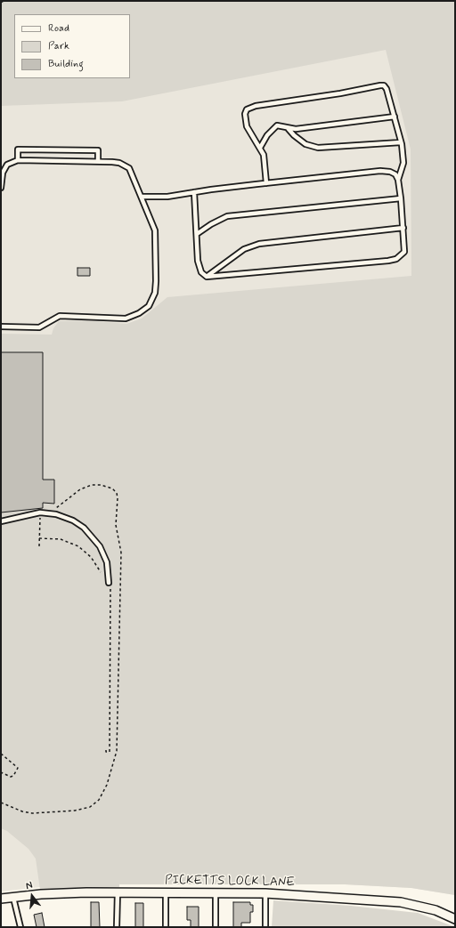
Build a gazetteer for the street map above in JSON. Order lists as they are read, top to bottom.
{
  "streets": {
    "street": ["PICKETTS LOCK LANE"]
  },
  "legend": ["Road", "Park", "Building"],
  "north": "top"
}
